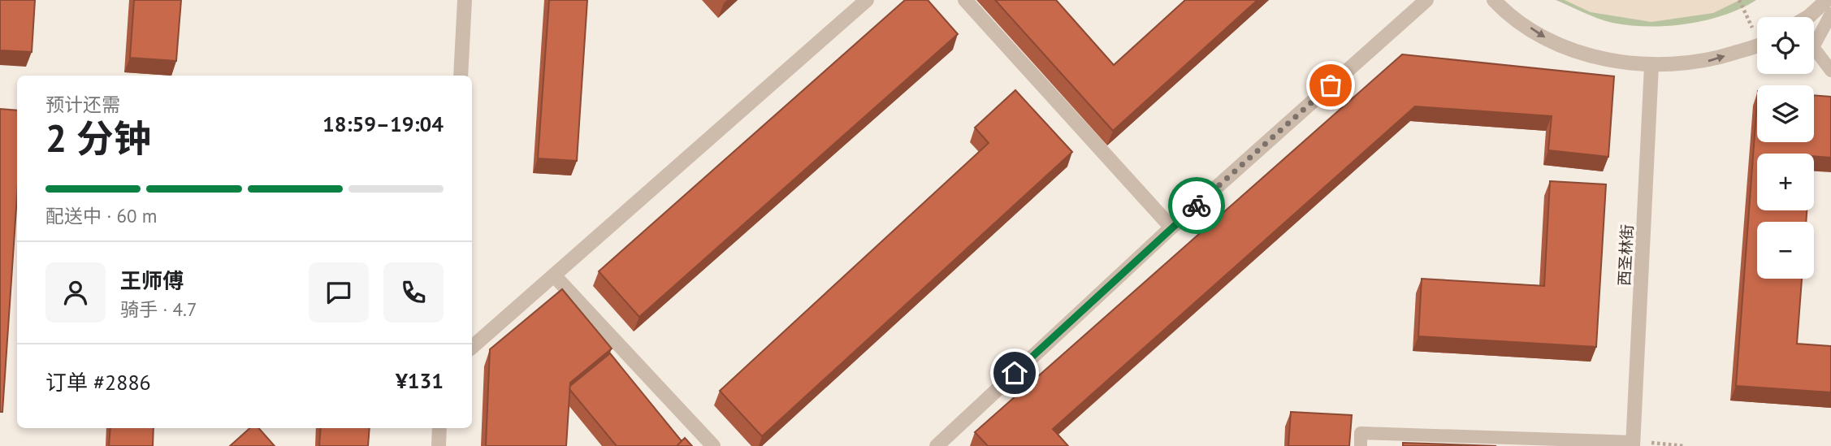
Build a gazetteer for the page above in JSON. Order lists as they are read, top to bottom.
{
  "streets": {
    "street": ["西圣林街"]
  },
  "page": {
    "map_buttons": ["+", "−"],
    "heading": ["2 分钟", "预计还需", "18:59–19:04"],
    "panel": [
      "王师傅",
      "骑手 · 4.7",
      "订单 #2886",
      "¥131"
    ],
    "bar": "配送中 · 60 m"
  }
}
